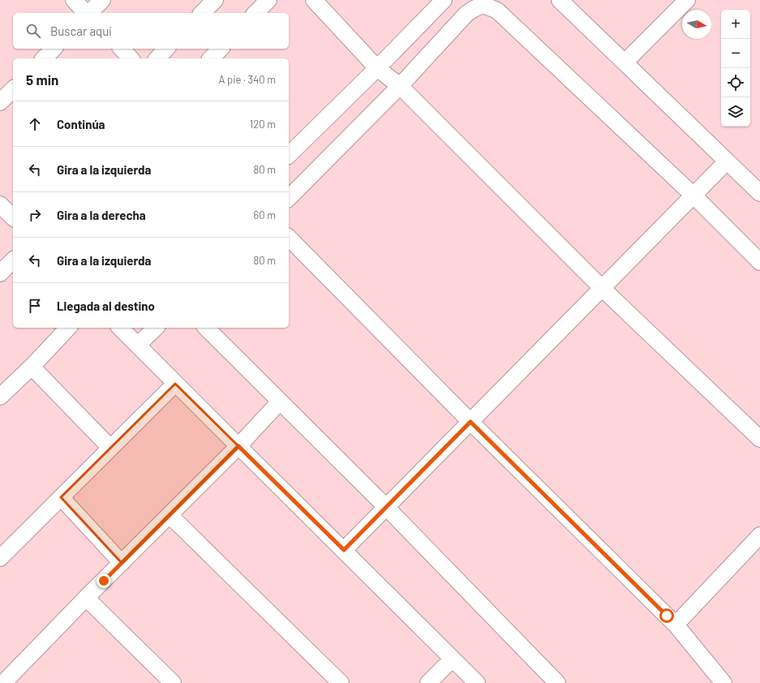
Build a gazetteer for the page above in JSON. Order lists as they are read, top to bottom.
{
  "north": "right",
  "page": {
    "map_buttons": ["+", "−"],
    "search": "Buscar aquí",
    "heading": ["5 min", "A pie · 340 m"],
    "list": [
      ["Continúa", "120 m"],
      ["Gira a la izquierda", "80 m"],
      ["Gira a la derecha", "60 m"],
      ["Gira a la izquierda", "80 m"],
      "Llegada al destino"
    ]
  }
}
